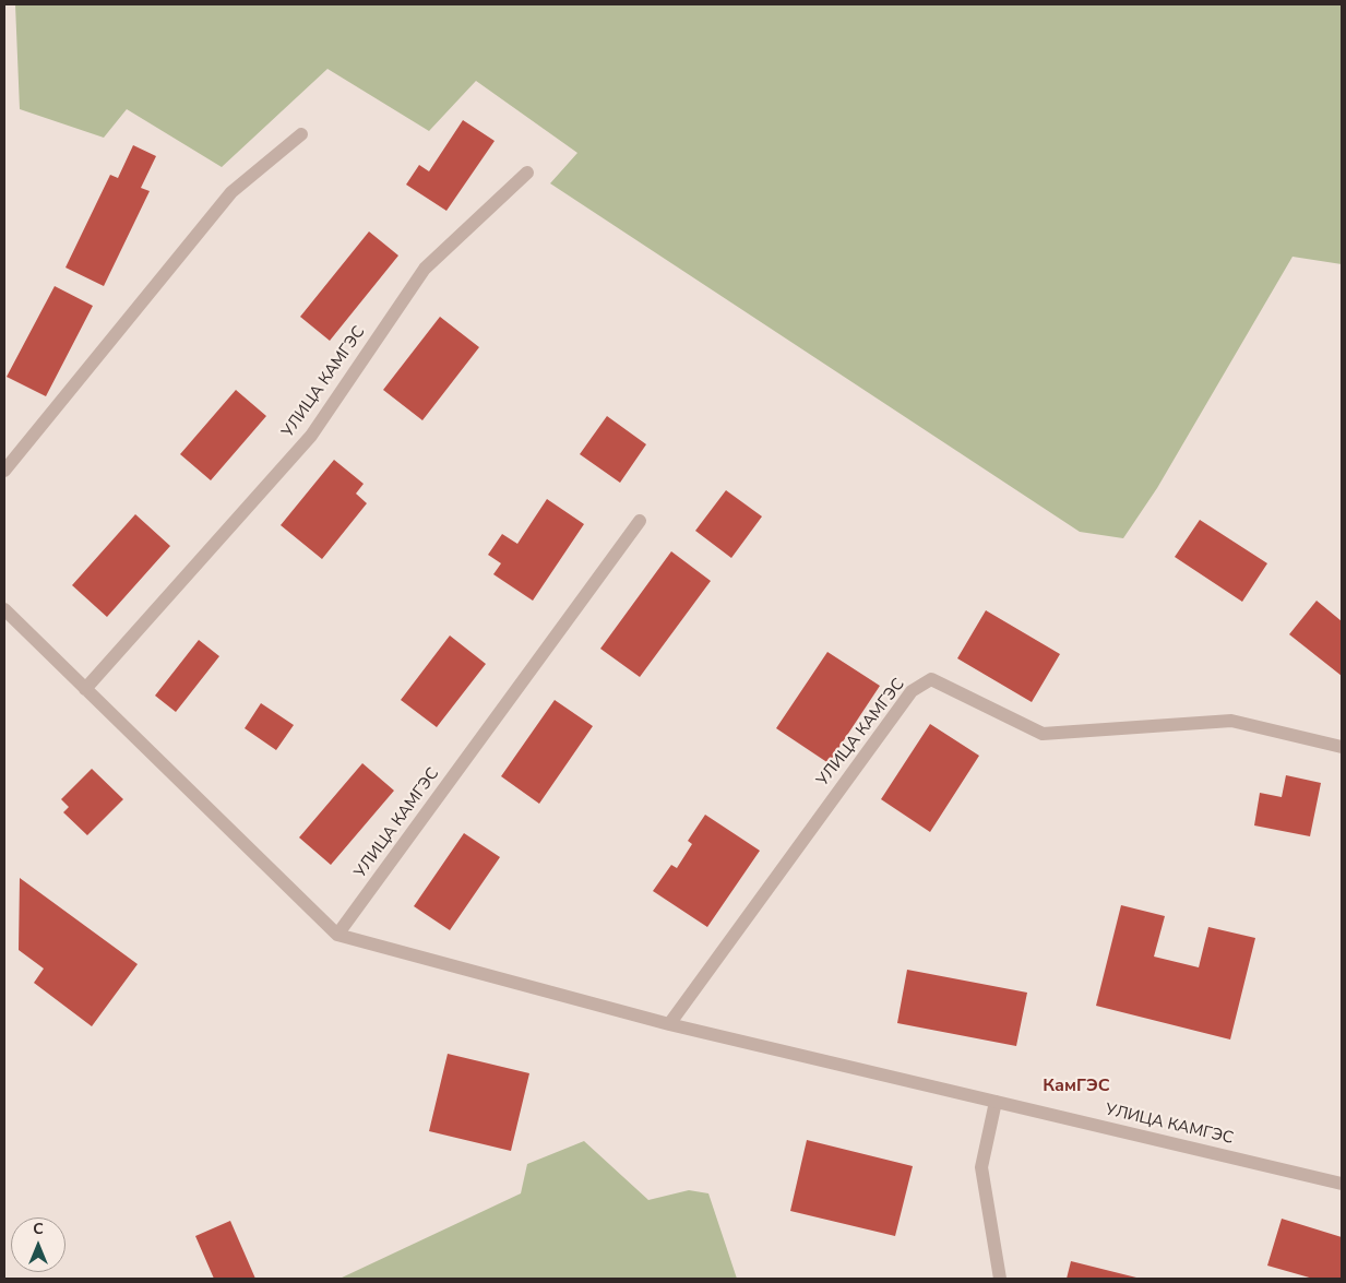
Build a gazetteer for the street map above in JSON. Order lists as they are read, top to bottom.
{
  "streets": {
    "street": ["УЛИЦА КАМГЭС"]
  },
  "districts": ["КамГЭС"],
  "north": "top"
}
